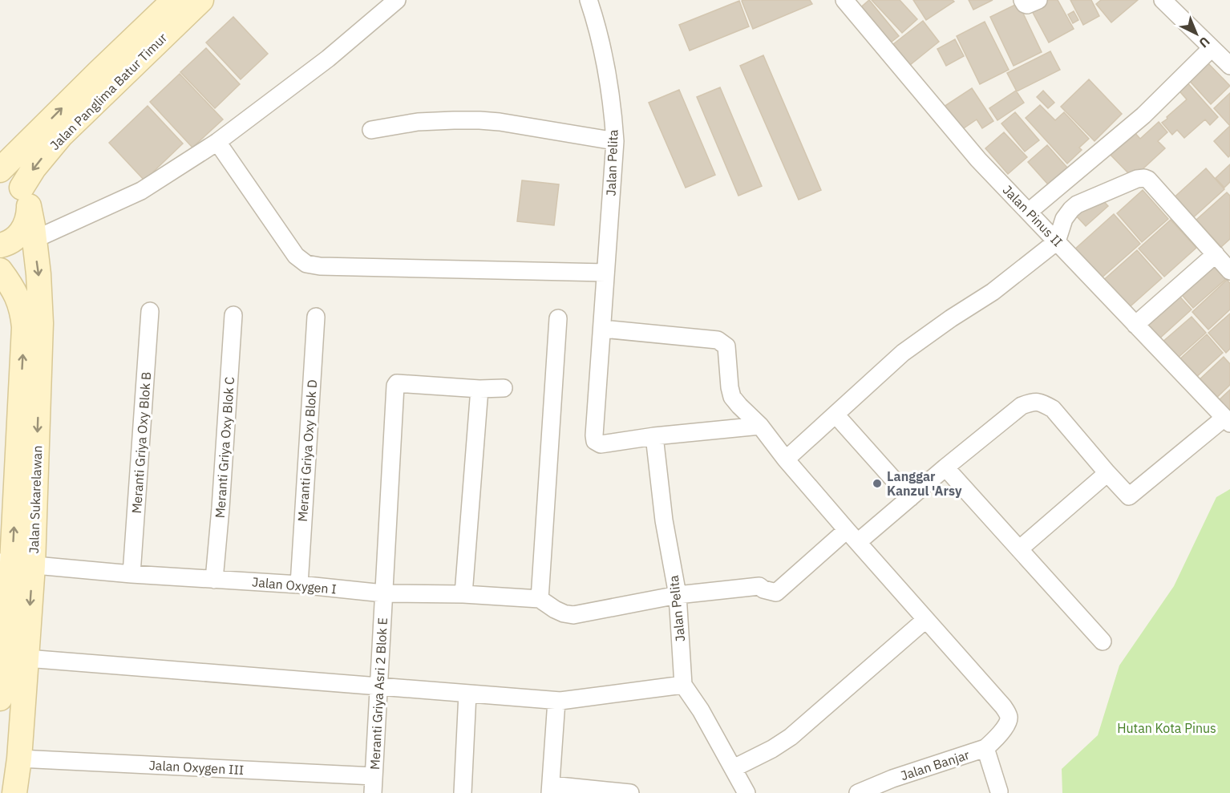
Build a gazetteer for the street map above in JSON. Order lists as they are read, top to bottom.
{
  "streets": {
    "main road": ["Jalan Panglima Batur Timur", "Jalan Sukarelawan"],
    "street": [
      "Jalan Pelita",
      "Jalan Pinus II",
      "Meranti Griya Oxy Blok B",
      "Meranti Griya Oxy Blok C",
      "Meranti Griya Oxy Blok D",
      "Jalan Oxygen I",
      "Meranti Griya Asri 2 Blok E",
      "Jalan Banjar",
      "Jalan Oxygen III"
    ]
  },
  "crossings": [
    ["Jalan Panglima Batur Timur", "Jalan Sukarelawan"],
    ["Jalan Pelita", "Jalan Oxygen I"],
    ["Meranti Griya Oxy Blok B", "Jalan Oxygen I"],
    ["Meranti Griya Oxy Blok C", "Jalan Oxygen I"],
    ["Meranti Griya Oxy Blok D", "Jalan Oxygen I"],
    ["Jalan Sukarelawan", "Jalan Oxygen I"],
    ["Jalan Sukarelawan", "Jalan Oxygen III"],
    ["Jalan Oxygen I", "Meranti Griya Asri 2 Blok E"],
    ["Meranti Griya Asri 2 Blok E", "Jalan Oxygen III"]
  ],
  "parks": ["Hutan Kota Pinus"],
  "places": ["Langgar Kanzul 'Arsy"],
  "north": "bottom right"
}
